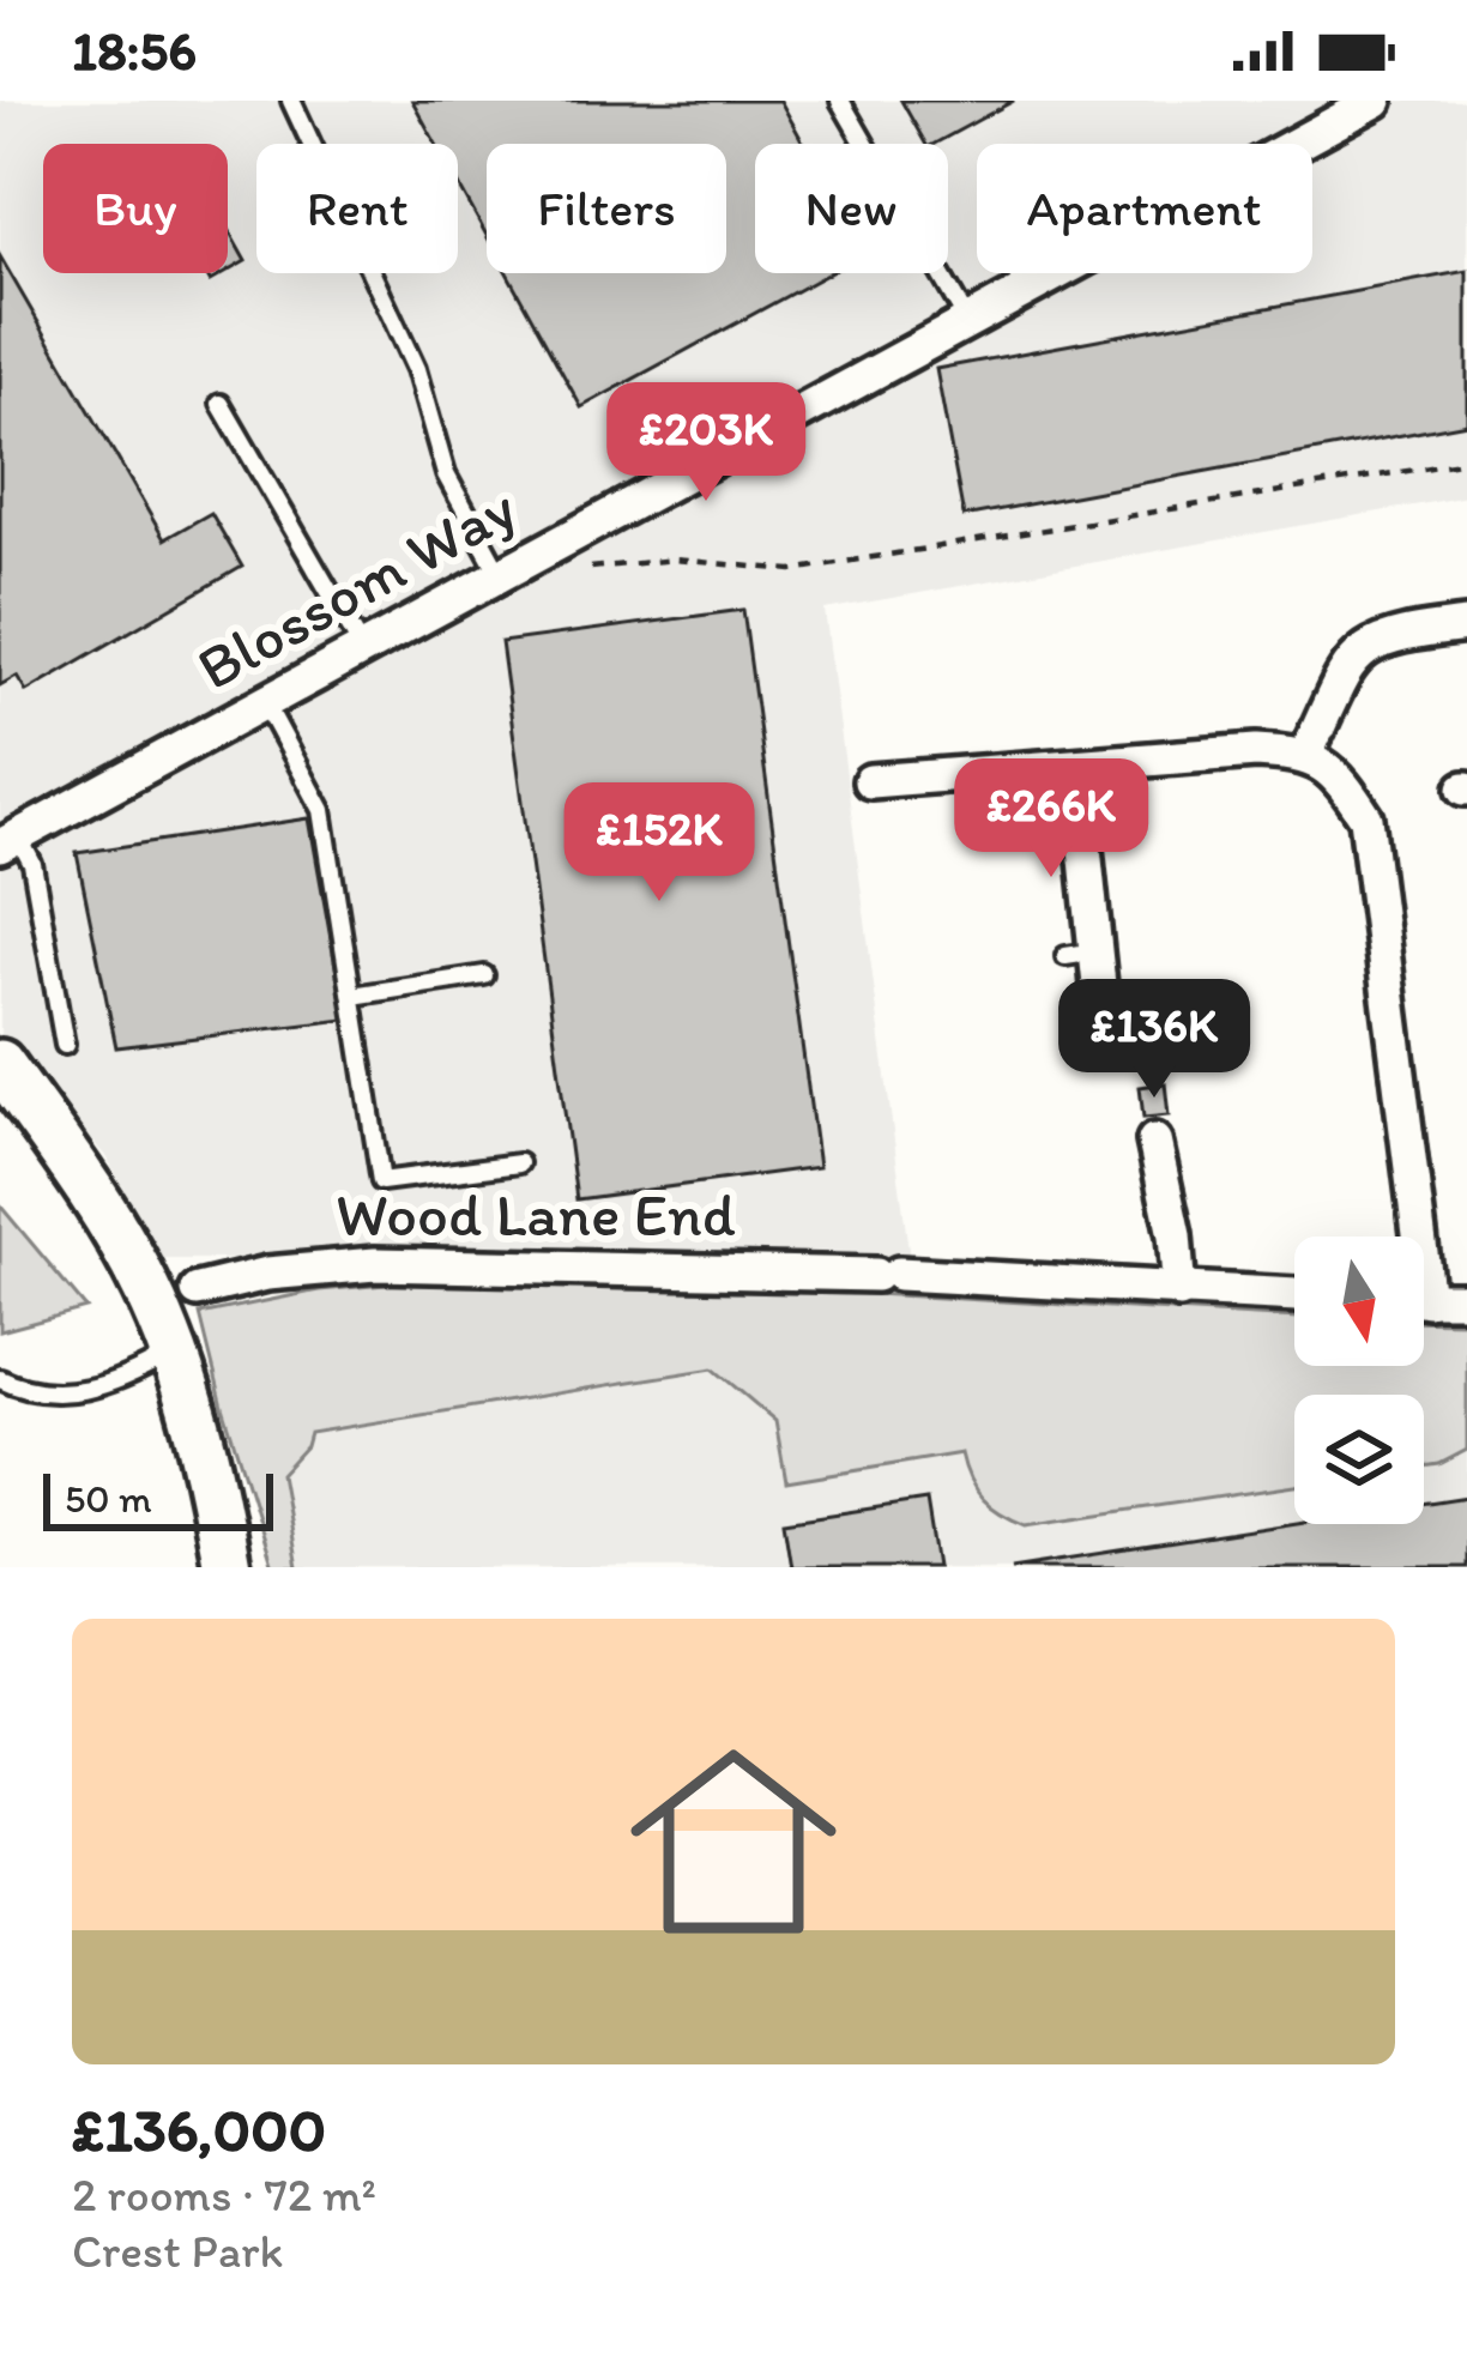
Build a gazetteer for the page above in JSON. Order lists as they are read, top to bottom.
{
  "streets": {
    "street": ["Blossom Way", "Wood Lane End"]
  },
  "scale_bar": "50 m",
  "north": "bottom",
  "page": {
    "status": "18:56",
    "chip": [
      "Buy",
      "Rent",
      "Filters",
      "New",
      "Apartment"
    ],
    "price": [
      "£203K",
      "£266K",
      "£152K",
      "£136K"
    ],
    "scale": "50 m",
    "list": [
      {
        "name": "£136,000",
        "note": "2 rooms · 72 m² · Crest Park"
      }
    ]
  }
}
